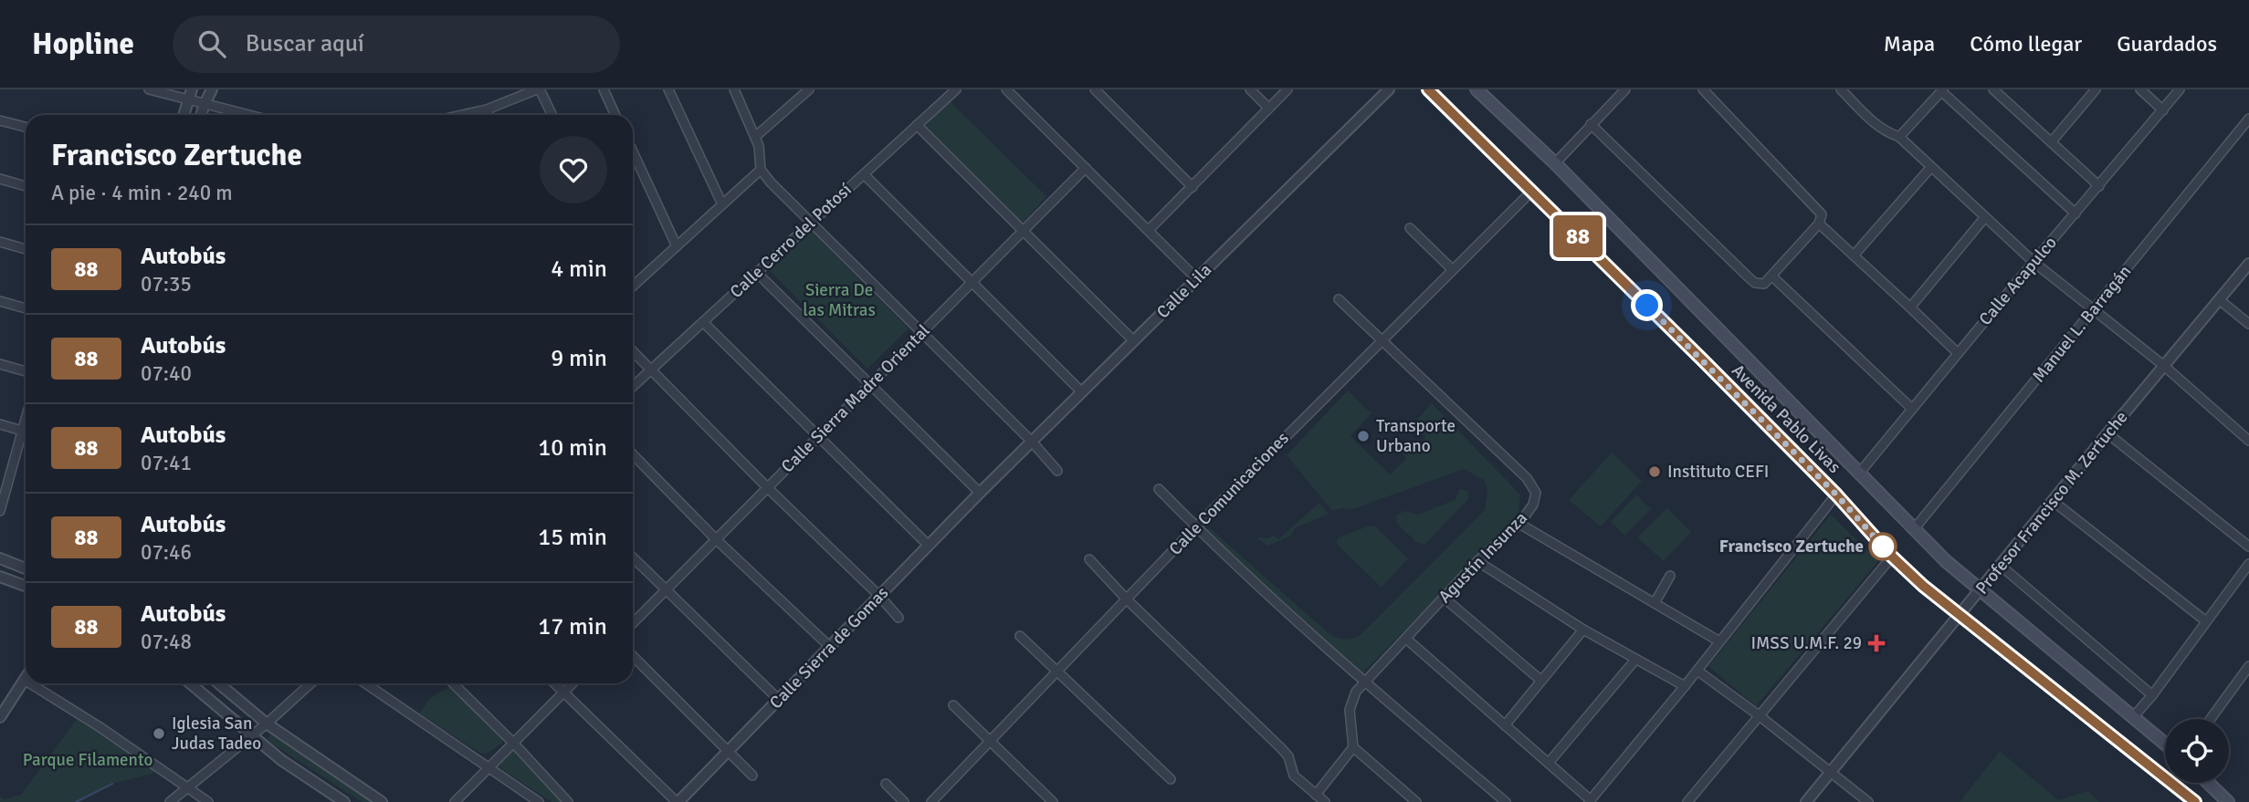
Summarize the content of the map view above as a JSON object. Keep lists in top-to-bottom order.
{
  "streets": {
    "main road": ["Avenida Pablo Livas"],
    "street": [
      "Calle Cerro del Potosí",
      "Calle Acapulco",
      "Calle Lila",
      "Manuel L. Barragán",
      "Calle Sierra Madre Oriental",
      "Calle Comunicaciones",
      "Profesor Francisco M. Zertuche",
      "Agustín Insunza",
      "Calle Sierra de Gomas"
    ]
  },
  "crossings": [
    ["Calle Acapulco", "Avenida Pablo Livas"],
    ["Calle Lila", "Calle Sierra de Gomas"],
    ["Manuel L. Barragán", "Avenida Pablo Livas"],
    ["Avenida Pablo Livas", "Calle Comunicaciones"],
    ["Avenida Pablo Livas", "Profesor Francisco M. Zertuche"],
    ["Calle Comunicaciones", "Agustín Insunza"]
  ],
  "parks": ["Sierra De las Mitras", "Parque Filamento"],
  "places": {
    "other": [
      "Transporte Urbano",
      "Instituto CEFI",
      "Francisco Zertuche",
      "Iglesia San Judas Tadeo"
    ],
    "health": ["IMSS U.M.F. 29"]
  },
  "lines": ["bus line 88"],
  "page": {
    "header": "Hopline",
    "search": "Buscar aquí",
    "nav": ["Mapa", "Cómo llegar", "Guardados"],
    "on_map": "88",
    "heading": ["Francisco Zertuche", "A pie · 4 min · 240 m"],
    "list": [
      {
        "mark": "88",
        "name": "Autobús",
        "note": "07:35",
        "value": "4 min"
      },
      {
        "mark": "88",
        "name": "Autobús",
        "note": "07:40",
        "value": "9 min"
      },
      {
        "mark": "88",
        "name": "Autobús",
        "note": "07:41",
        "value": "10 min"
      },
      {
        "mark": "88",
        "name": "Autobús",
        "note": "07:46",
        "value": "15 min"
      },
      {
        "mark": "88",
        "name": "Autobús",
        "note": "07:48",
        "value": "17 min"
      }
    ]
  }
}
